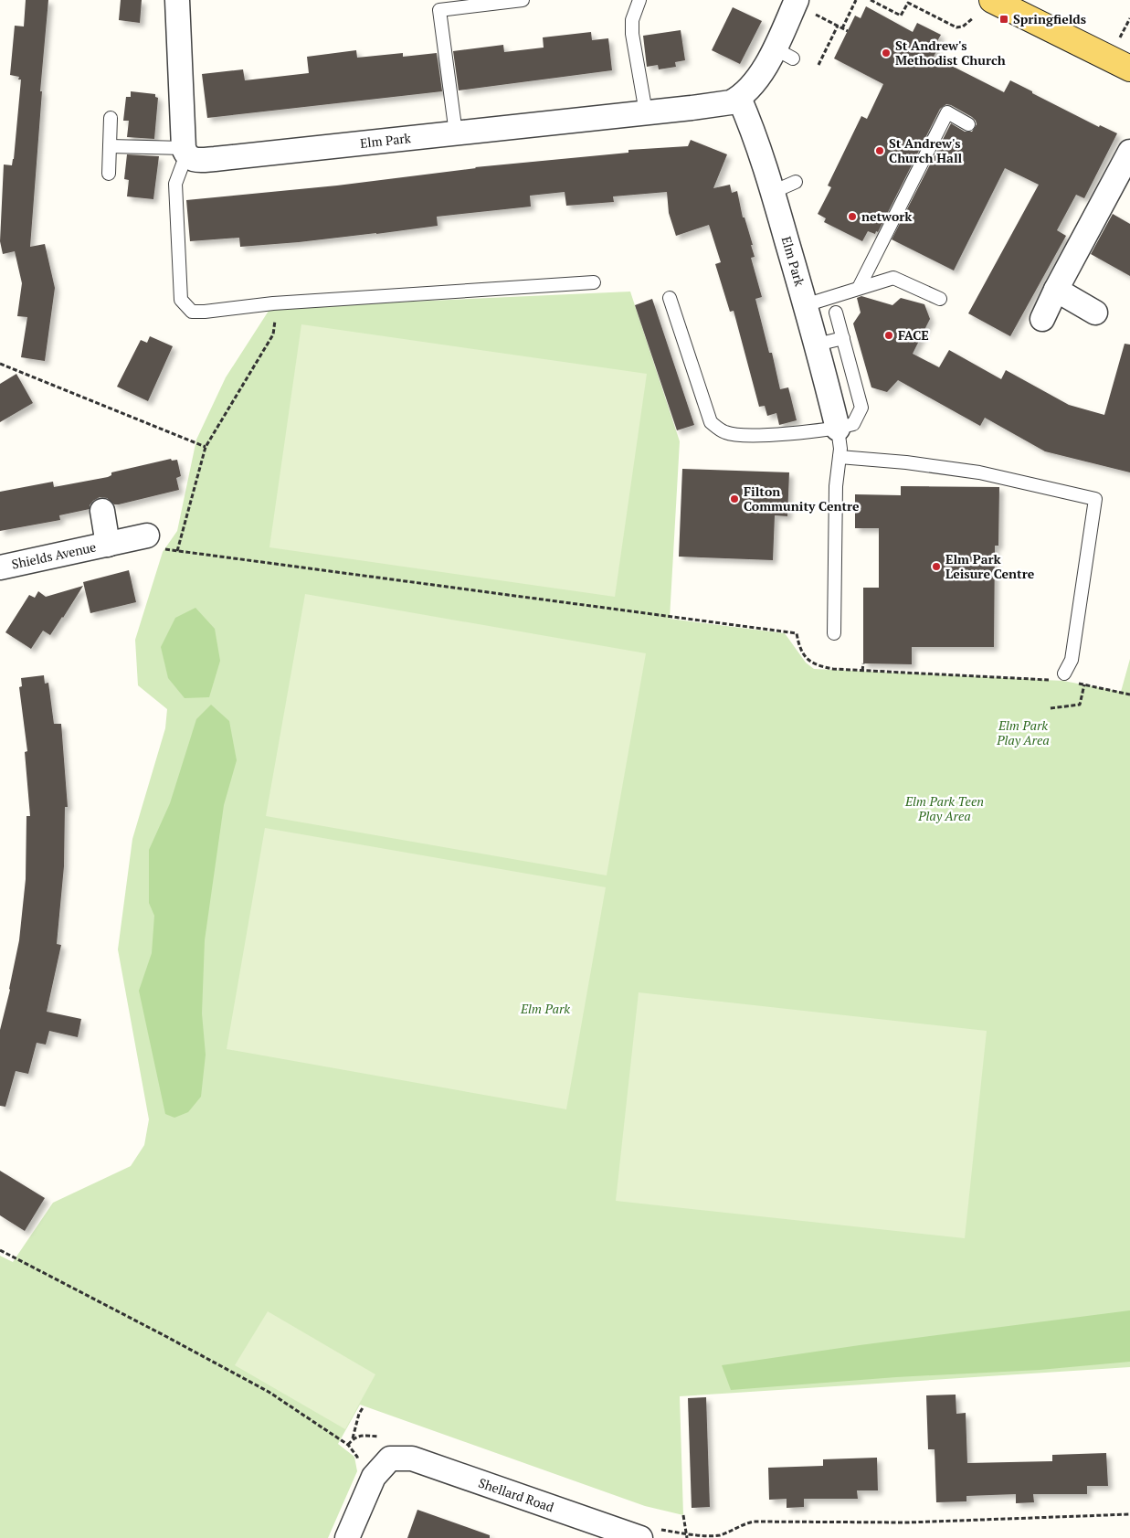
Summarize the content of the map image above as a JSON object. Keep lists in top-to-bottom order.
{
  "streets": {
    "street": ["Elm Park", "Shields Avenue", "Shellard Road"]
  },
  "parks": ["Elm Park Play Area", "Elm Park Teen Play Area", "Elm Park"],
  "places": {
    "transit": ["Springfields"],
    "other": [
      "St Andrew's Methodist Church",
      "St Andrew's Church Hall",
      "network",
      "FACE",
      "Filton Community Centre",
      "Elm Park Leisure Centre"
    ]
  }
}
